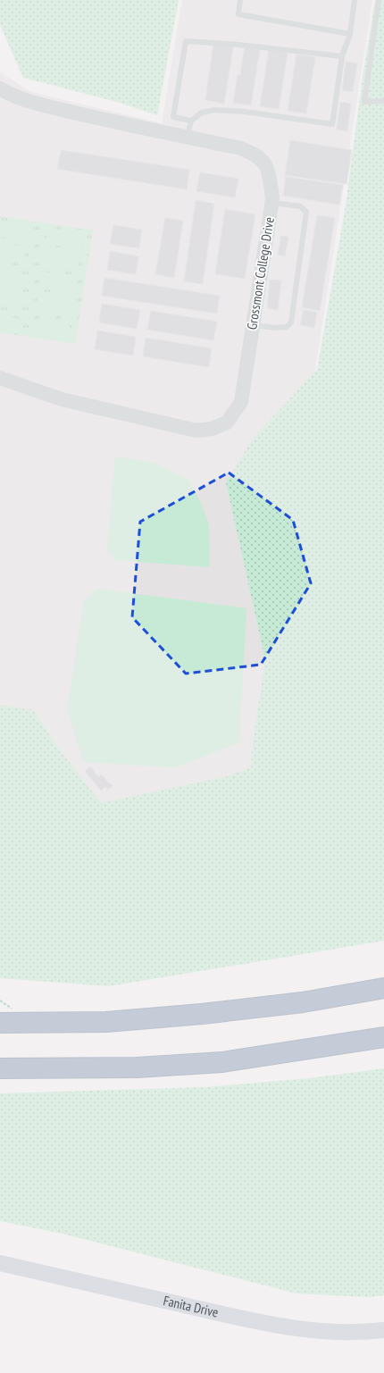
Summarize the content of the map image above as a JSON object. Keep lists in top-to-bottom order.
{
  "streets": {
    "main road": ["Fanita Drive"],
    "street": ["Grossmont College Drive"]
  }
}
